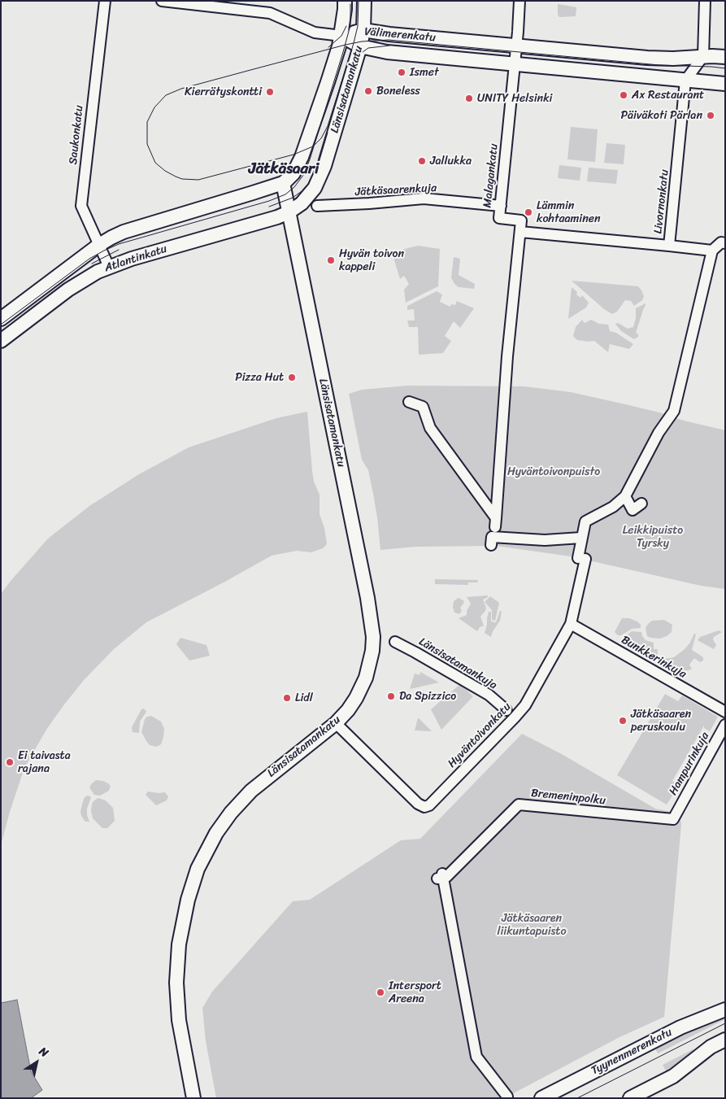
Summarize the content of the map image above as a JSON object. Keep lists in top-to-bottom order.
{
  "streets": {
    "street": [
      "Välimerenkatu",
      "Länsisatamankatu",
      "Saukonkatu",
      "Malagankatu",
      "Jätkäsaarenkuja",
      "Livornonkatu",
      "Atlantinkatu",
      "Bunkkerinkuja",
      "Länsisatamankuja",
      "Hyväntoivonkatu",
      "Hampurinkuja",
      "Bremeninpolku",
      "Tyynenmerenkatu"
    ]
  },
  "crossings": [
    ["Välimerenkatu", "Länsisatamankatu"],
    ["Välimerenkatu", "Malagankatu"],
    ["Välimerenkatu", "Livornonkatu"],
    ["Länsisatamankatu", "Atlantinkatu"],
    ["Länsisatamankatu", "Hyväntoivonkatu"],
    ["Saukonkatu", "Atlantinkatu"],
    ["Malagankatu", "Jätkäsaarenkuja"],
    ["Bunkkerinkuja", "Hyväntoivonkatu"],
    ["Hampurinkuja", "Bremeninpolku"]
  ],
  "districts": ["Jätkäsaari"],
  "parks": ["Hyväntoivonpuisto", "Leikkipuisto Tyrsky", "Jätkäsaaren liikuntapuisto"],
  "places": [
    "Ismet",
    "Boneless",
    "Kierrätyskontti",
    "Ax Restaurant",
    "UNITY Helsinki",
    "Päiväkoti Pärlan",
    "Jallukka",
    "Lämmin kohtaaminen",
    "Hyvän toivon kappeli",
    "Pizza Hut",
    "Da Spizzico",
    "Lidl",
    "Jätkäsaaren peruskoulu",
    "Ei taivasta rajana",
    "Intersport Areena"
  ],
  "north": "top right"
}
